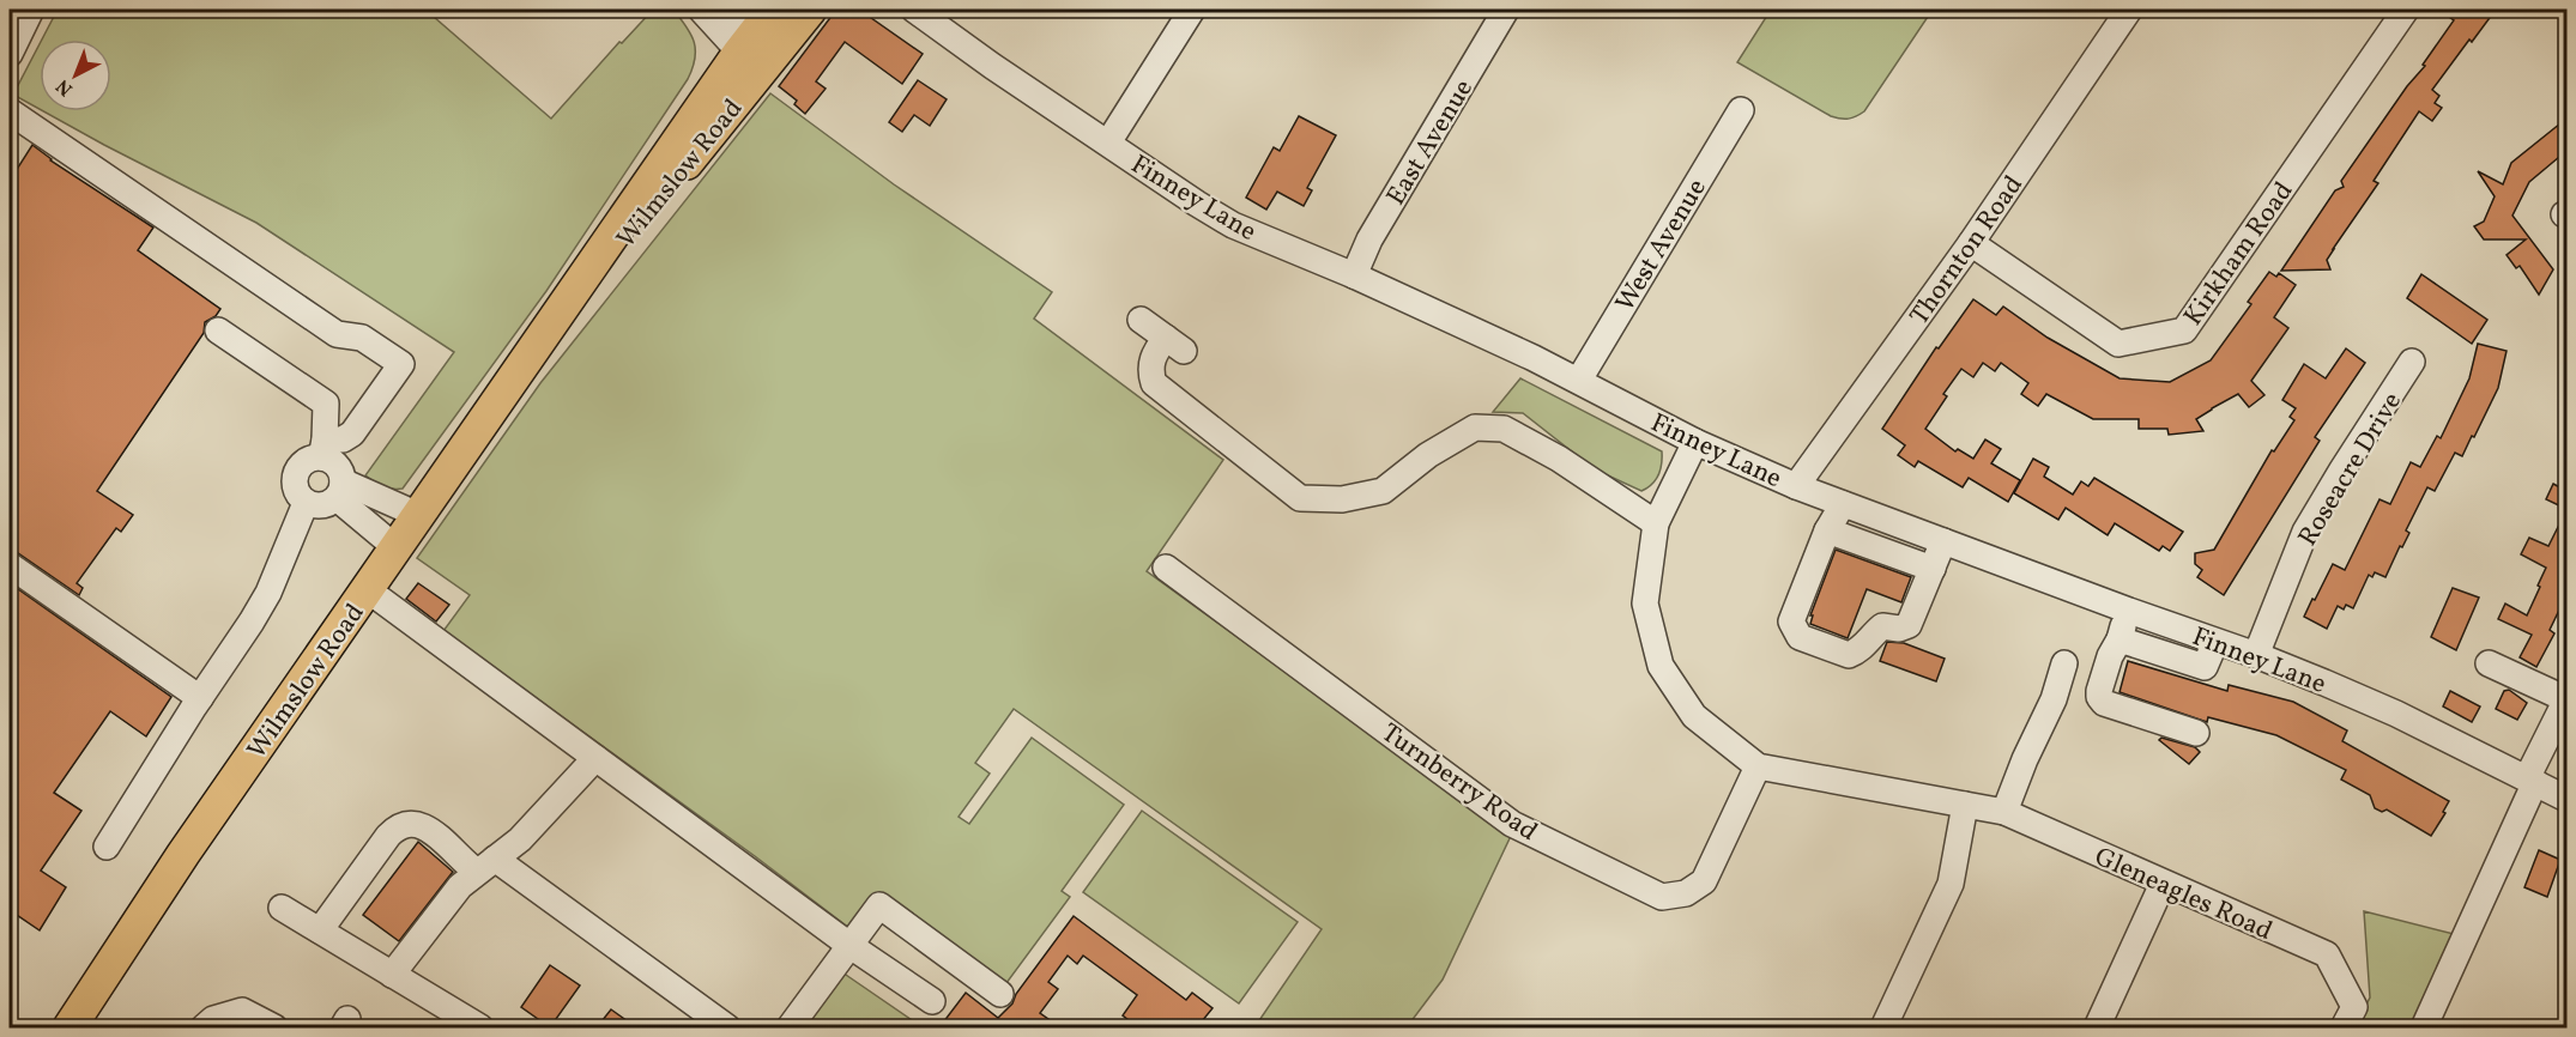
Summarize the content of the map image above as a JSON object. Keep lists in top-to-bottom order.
{
  "streets": {
    "main road": ["Wilmslow Road"],
    "street": [
      "East Avenue",
      "Finney Lane",
      "West Avenue",
      "Thornton Road",
      "Kirkham Road",
      "Roseacre Drive",
      "Turnberry Road",
      "Gleneagles Road"
    ]
  },
  "crossings": [
    ["East Avenue", "Finney Lane"],
    ["Finney Lane", "West Avenue"],
    ["Finney Lane", "Thornton Road"],
    ["Finney Lane", "Roseacre Drive"],
    ["Finney Lane", "Gleneagles Road"],
    ["Thornton Road", "Kirkham Road"],
    ["Turnberry Road", "Gleneagles Road"]
  ],
  "north": "bottom left"
}
